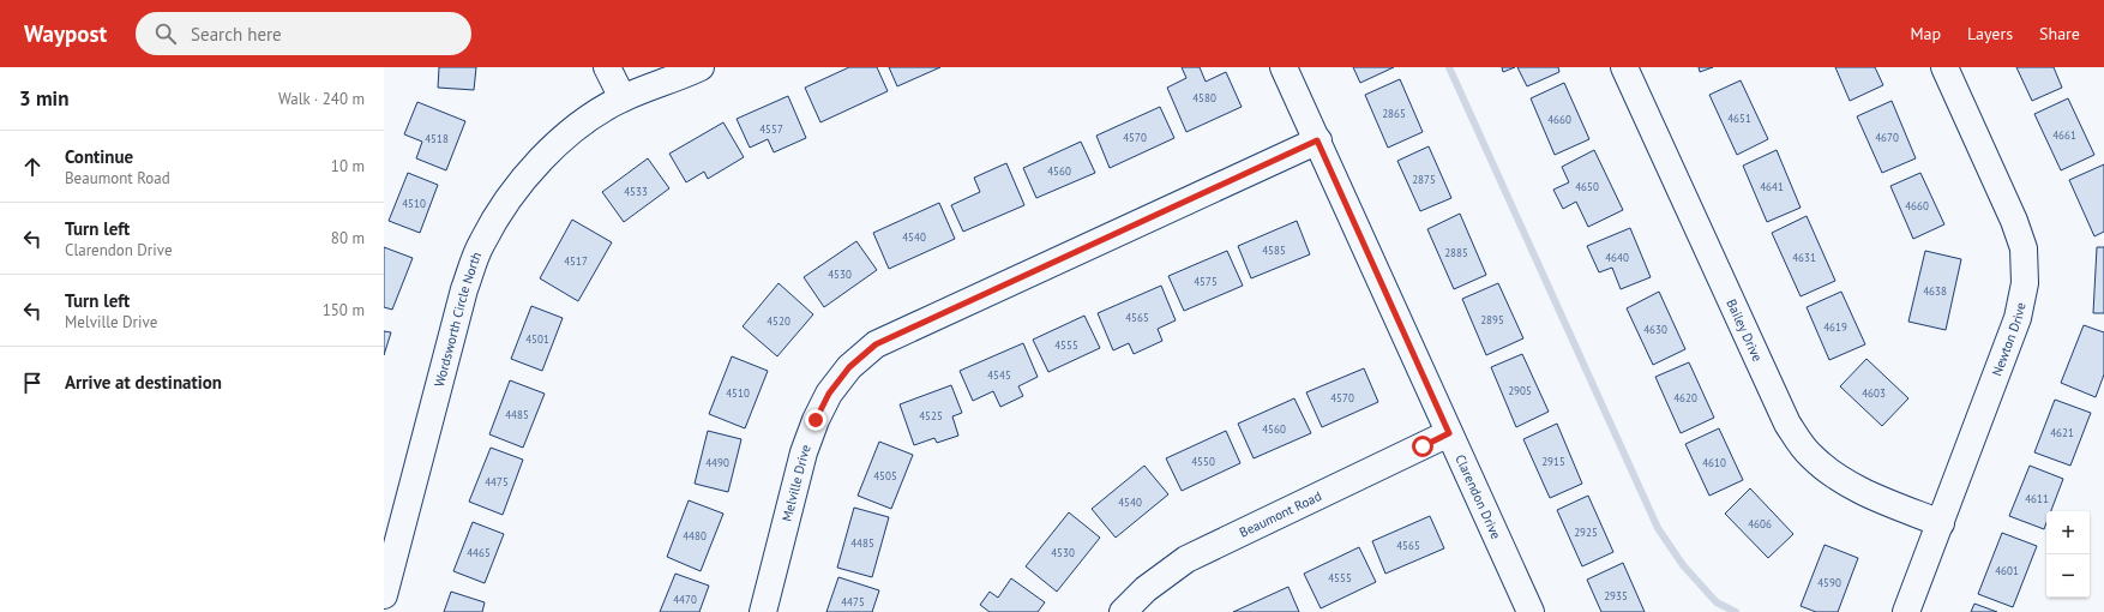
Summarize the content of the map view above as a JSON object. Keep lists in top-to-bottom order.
{
  "streets": {
    "street": [
      "Wordsworth Circle North",
      "Bailey Drive",
      "Newton Drive",
      "Melville Drive",
      "Clarendon Drive",
      "Beaumont Road"
    ]
  },
  "crossings": [
    ["Bailey Drive", "Newton Drive"],
    ["Melville Drive", "Clarendon Drive"],
    ["Clarendon Drive", "Beaumont Road"]
  ],
  "house_numbers": [
    "4580",
    "2865",
    "4651",
    "4660",
    "4557",
    "4661",
    "4570",
    "4670",
    "4518",
    "4560",
    "2875",
    "4650",
    "4641",
    "4533",
    "4510",
    "4660",
    "4540",
    "4585",
    "2885",
    "4640",
    "4631",
    "4517",
    "4530",
    "4575",
    "4638",
    "4565",
    "2895",
    "4520",
    "4619",
    "4630",
    "4501",
    "4555",
    "4545",
    "2905",
    "4510",
    "4603",
    "4570",
    "4620",
    "4485",
    "4525",
    "4560",
    "4621",
    "4550",
    "2915",
    "4490",
    "4610",
    "4505",
    "4475",
    "4611",
    "4540",
    "4606",
    "2925",
    "4480",
    "4485",
    "4565",
    "4465",
    "4530",
    "4601",
    "4555",
    "4590",
    "2935",
    "4470",
    "4475"
  ],
  "page": {
    "header": "Waypost",
    "search": "Search here",
    "nav": ["Map", "Layers", "Share"],
    "heading": ["3 min", "Walk · 240 m"],
    "list": [
      ["Continue", "Beaumont Road", "10 m"],
      ["Turn left", "Clarendon Drive", "80 m"],
      ["Turn left", "Melville Drive", "150 m"],
      "Arrive at destination"
    ],
    "map_buttons": ["+", "−"]
  }
}
